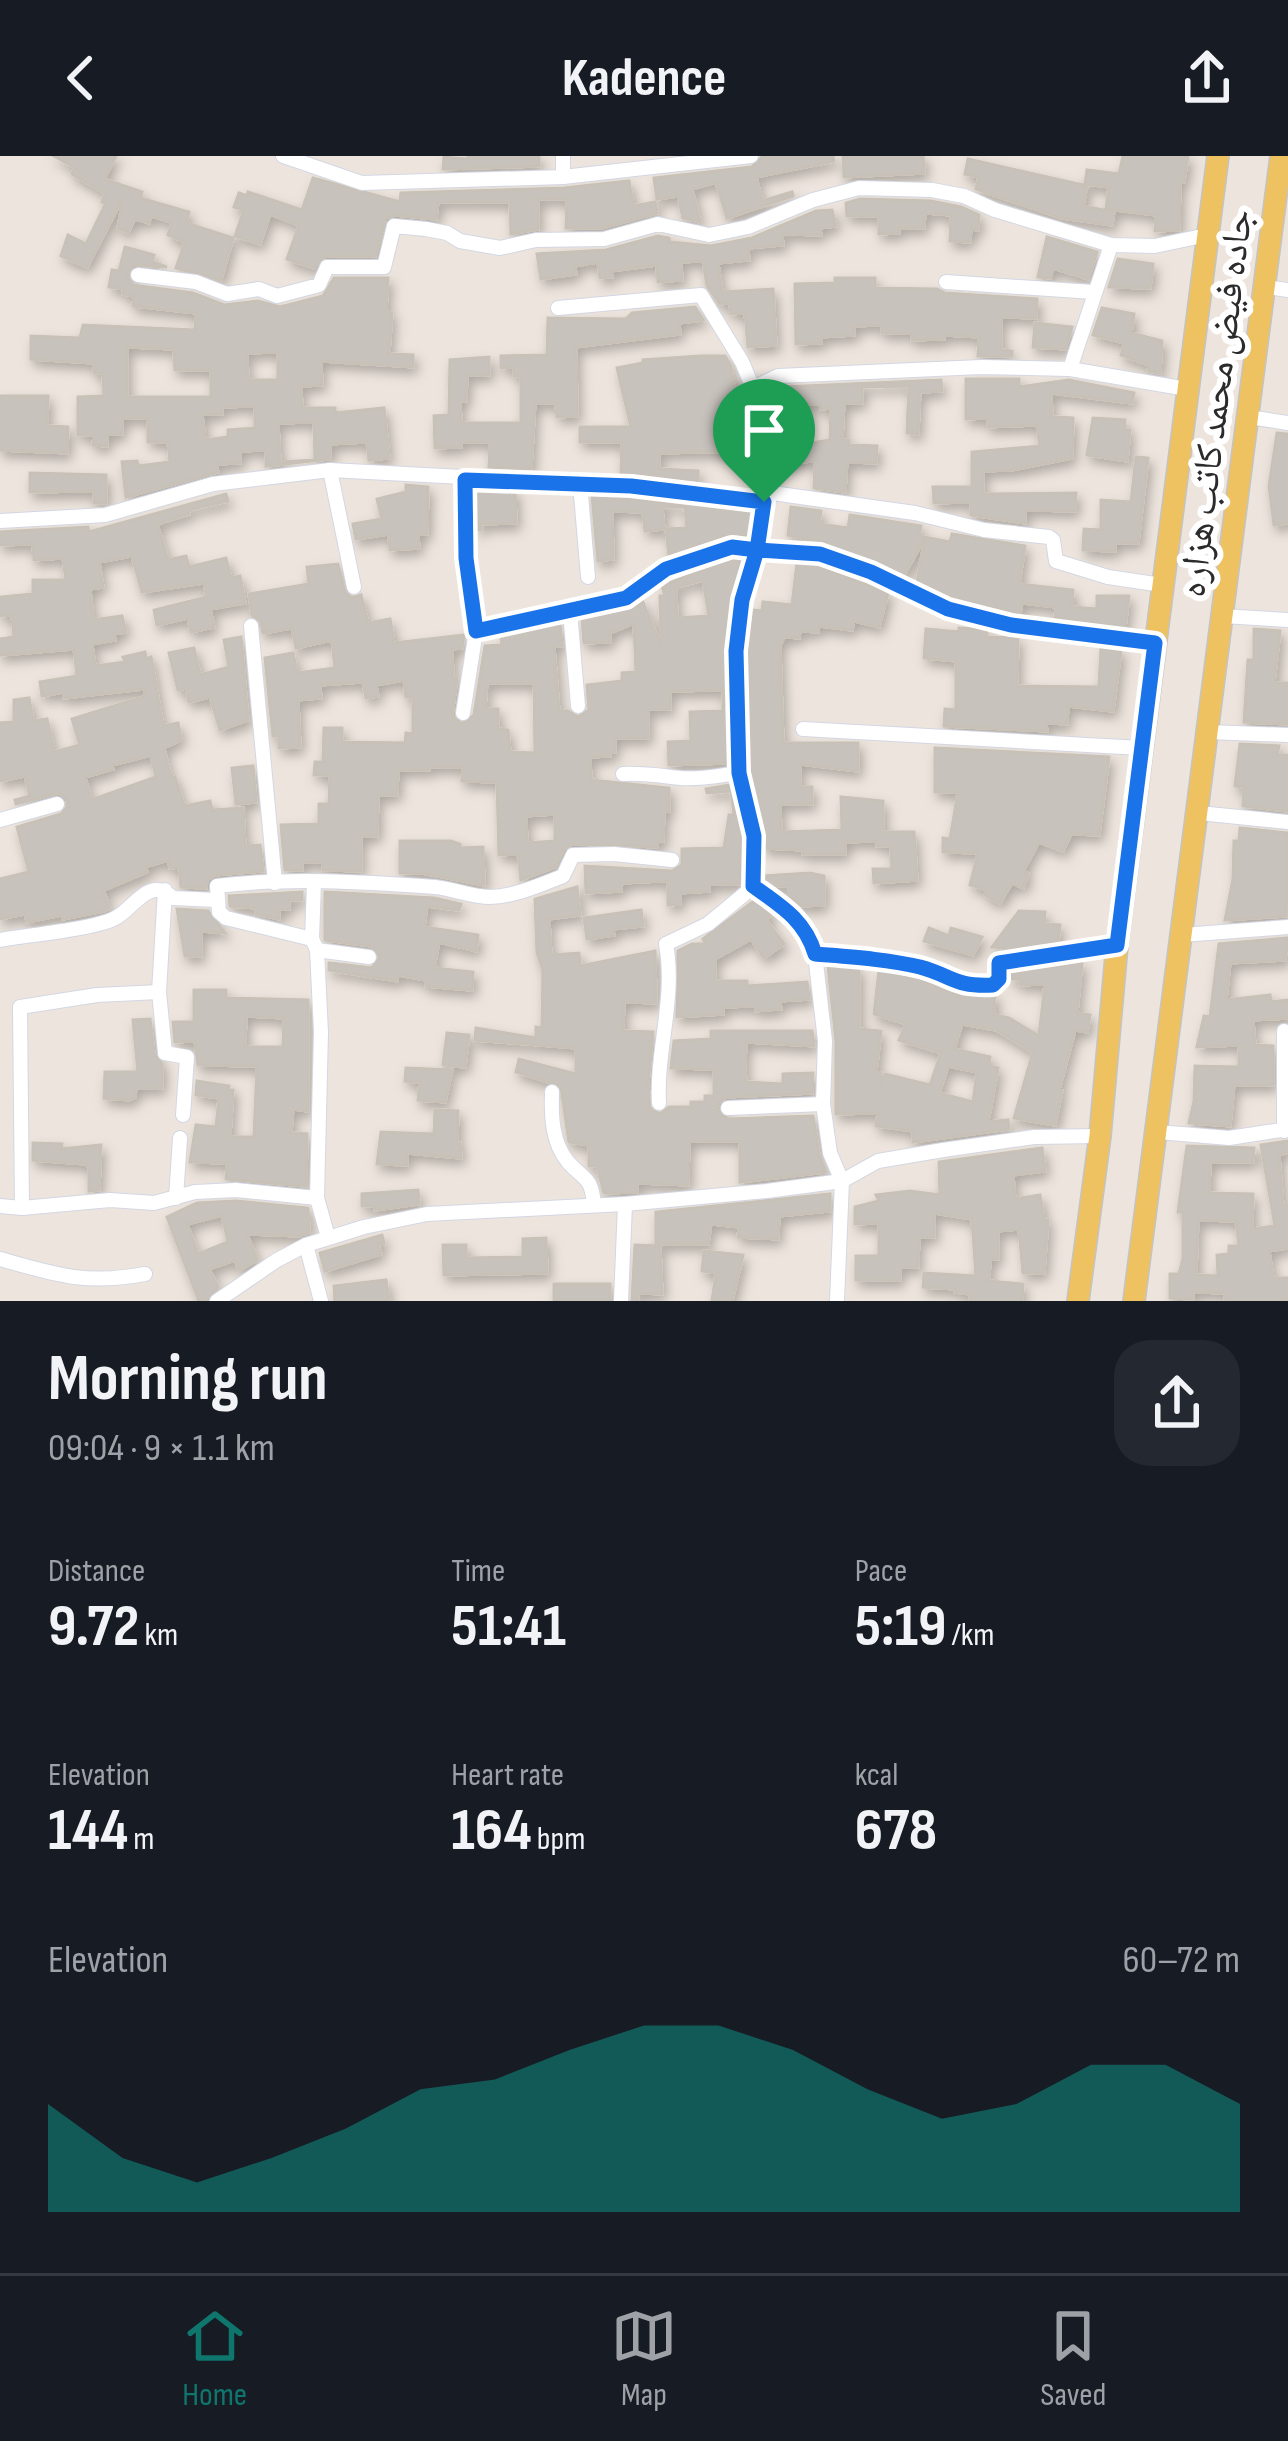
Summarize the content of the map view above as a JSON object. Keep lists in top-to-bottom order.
{
  "streets": {
    "main road": ["جاده فیض محمد کاتب هزاره"]
  },
  "page": {
    "header": "Kadence",
    "heading": ["Morning run", "09:04 · 9 × 1.1 km"],
    "stats": [
      ["Distance", "9.72 km"],
      ["Time", "51:41"],
      ["Pace", "5:19 /km"],
      ["Elevation", "144 m"],
      ["Heart rate", "164 bpm"],
      ["kcal", "678"]
    ],
    "chart": ["Elevation", "60–72 m"],
    "tabs": ["Home", "Map", "Saved"]
  }
}
